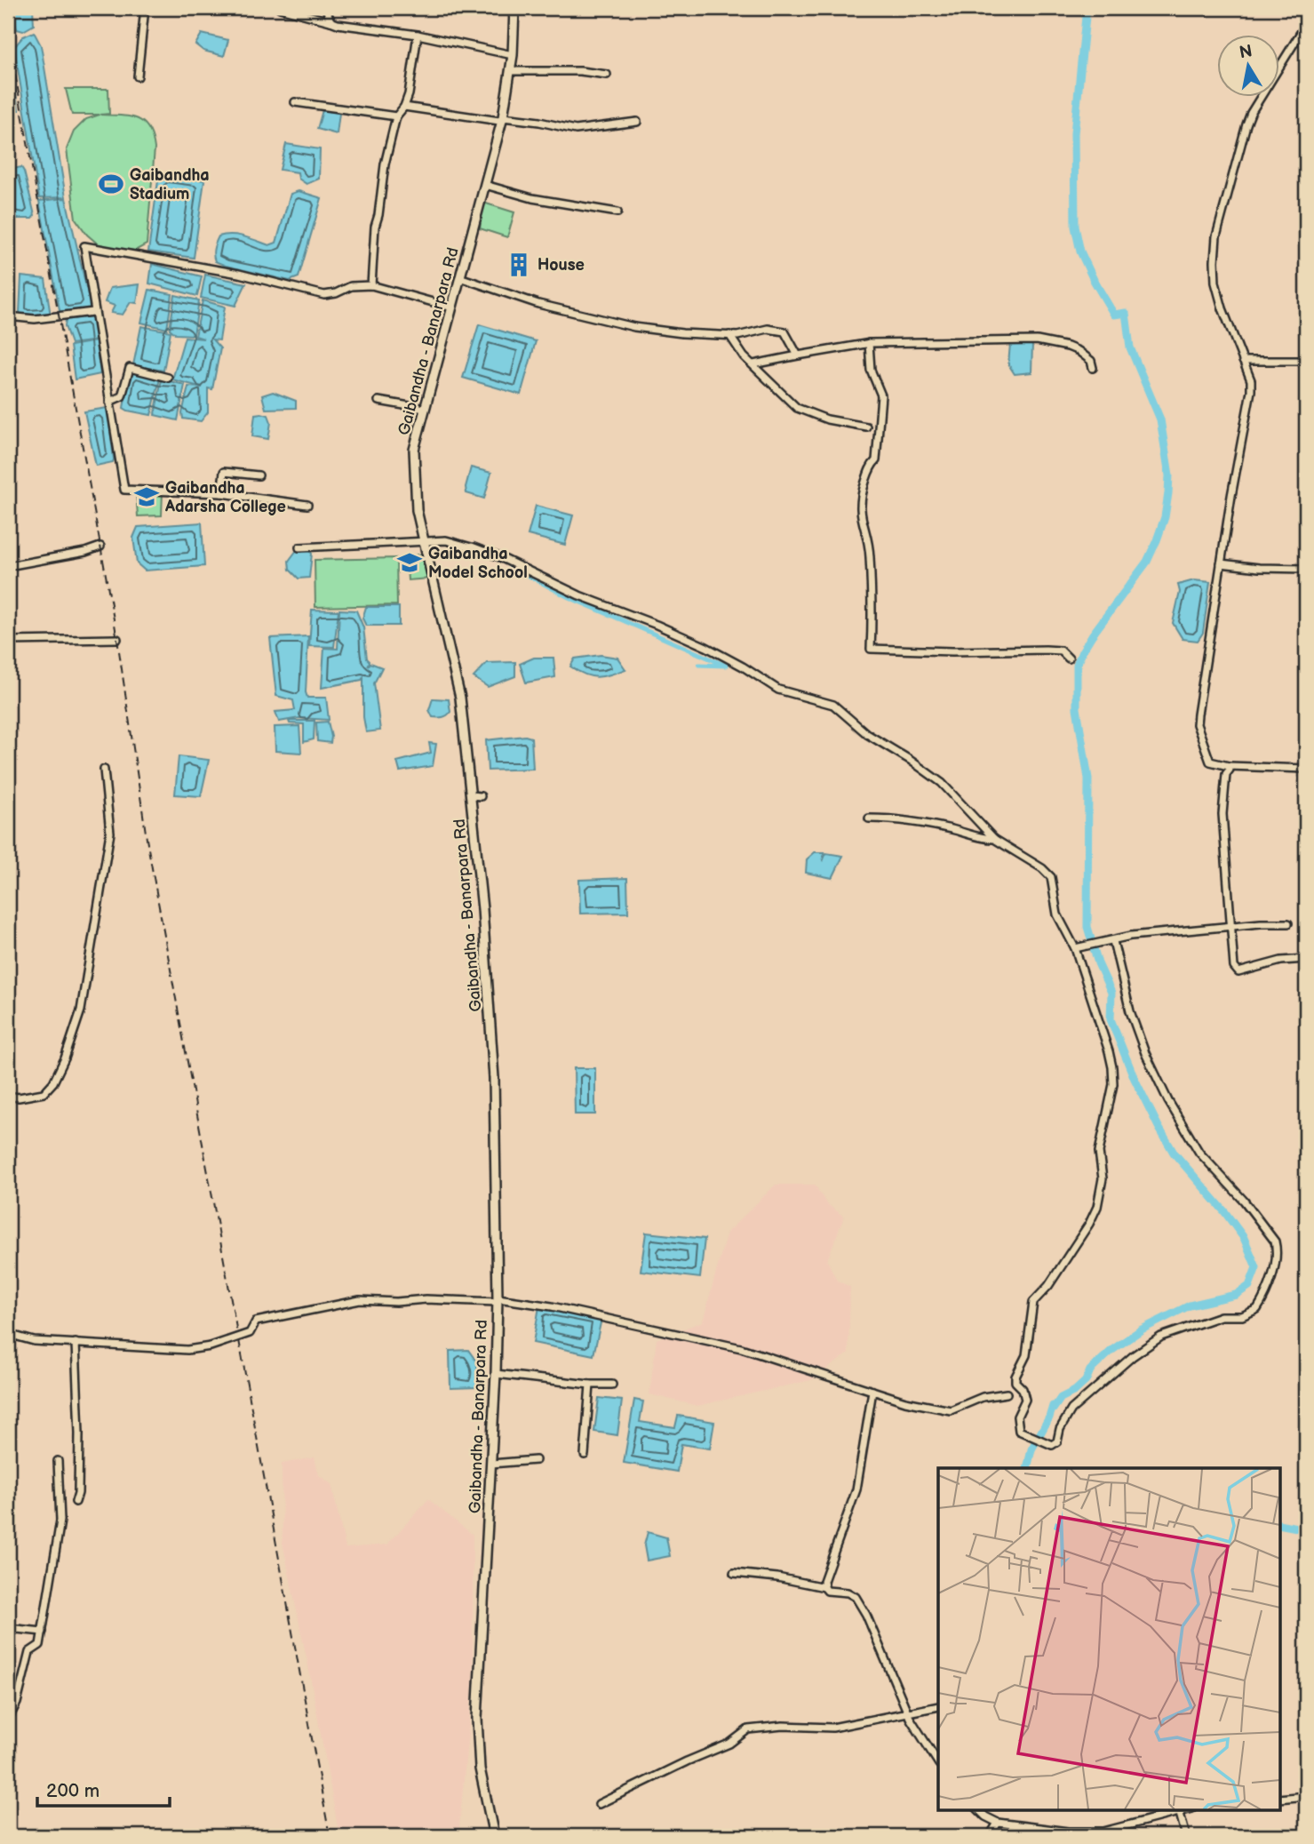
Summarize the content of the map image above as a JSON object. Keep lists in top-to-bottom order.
{
  "streets": {
    "main road": ["Gaibandha - Banarpara Rd"]
  },
  "places": {
    "sports": ["Gaibandha Stadium"],
    "building": ["House"],
    "school or university": ["Gaibandha Adarsha College", "Gaibandha Model School"]
  },
  "scale_bar": "200 m",
  "north": "top"
}
